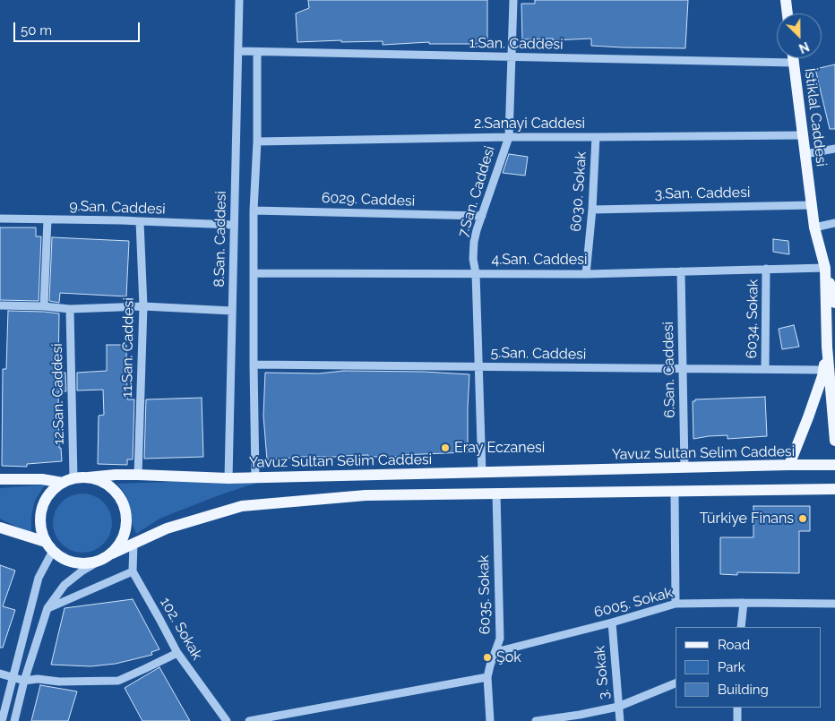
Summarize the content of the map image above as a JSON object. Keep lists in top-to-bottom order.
{
  "streets": {
    "main road": ["İstiklal Caddesi", "Yavuz Sultan Selim Caddesi"],
    "street": [
      "1.San. Caddesi",
      "2.Sanayi Caddesi",
      "7.San. Caddesi",
      "6030. Sokak",
      "3.San. Caddesi",
      "6029. Caddesi",
      "9.San. Caddesi",
      "8.San. Caddesi",
      "4.San. Caddesi",
      "6034. Sokak",
      "11.San. Caddesi",
      "5.San. Caddesi",
      "6.San. Caddesi",
      "12.San. Caddesi",
      "6035. Sokak",
      "6005. Sokak",
      "102. Sokak",
      "3. Sokak"
    ]
  },
  "crossings": [
    ["1.San. Caddesi", "İstiklal Caddesi"],
    ["1.San. Caddesi", "7.San. Caddesi"],
    ["1.San. Caddesi", "8.San. Caddesi"],
    ["İstiklal Caddesi", "2.Sanayi Caddesi"],
    ["İstiklal Caddesi", "3.San. Caddesi"],
    ["İstiklal Caddesi", "4.San. Caddesi"],
    ["İstiklal Caddesi", "5.San. Caddesi"],
    ["İstiklal Caddesi", "Yavuz Sultan Selim Caddesi"],
    ["2.Sanayi Caddesi", "7.San. Caddesi"],
    ["2.Sanayi Caddesi", "6030. Sokak"],
    ["7.San. Caddesi", "6029. Caddesi"],
    ["7.San. Caddesi", "4.San. Caddesi"],
    ["7.San. Caddesi", "5.San. Caddesi"],
    ["7.San. Caddesi", "Yavuz Sultan Selim Caddesi"],
    ["6030. Sokak", "3.San. Caddesi"],
    ["6030. Sokak", "4.San. Caddesi"],
    ["9.San. Caddesi", "8.San. Caddesi"],
    ["9.San. Caddesi", "11.San. Caddesi"],
    ["8.San. Caddesi", "Yavuz Sultan Selim Caddesi"],
    ["4.San. Caddesi", "6034. Sokak"],
    ["4.San. Caddesi", "6.San. Caddesi"],
    ["6034. Sokak", "5.San. Caddesi"],
    ["11.San. Caddesi", "Yavuz Sultan Selim Caddesi"],
    ["5.San. Caddesi", "6.San. Caddesi"],
    ["6.San. Caddesi", "Yavuz Sultan Selim Caddesi"],
    ["12.San. Caddesi", "Yavuz Sultan Selim Caddesi"],
    ["Yavuz Sultan Selim Caddesi", "6035. Sokak"],
    ["6035. Sokak", "6005. Sokak"],
    ["6005. Sokak", "3. Sokak"]
  ],
  "places": ["Eray Eczanesi", "Türkiye Finans", "Şok"],
  "legend": ["Road", "Park", "Building"],
  "scale_bar": "50 m",
  "north": "bottom right"
}
